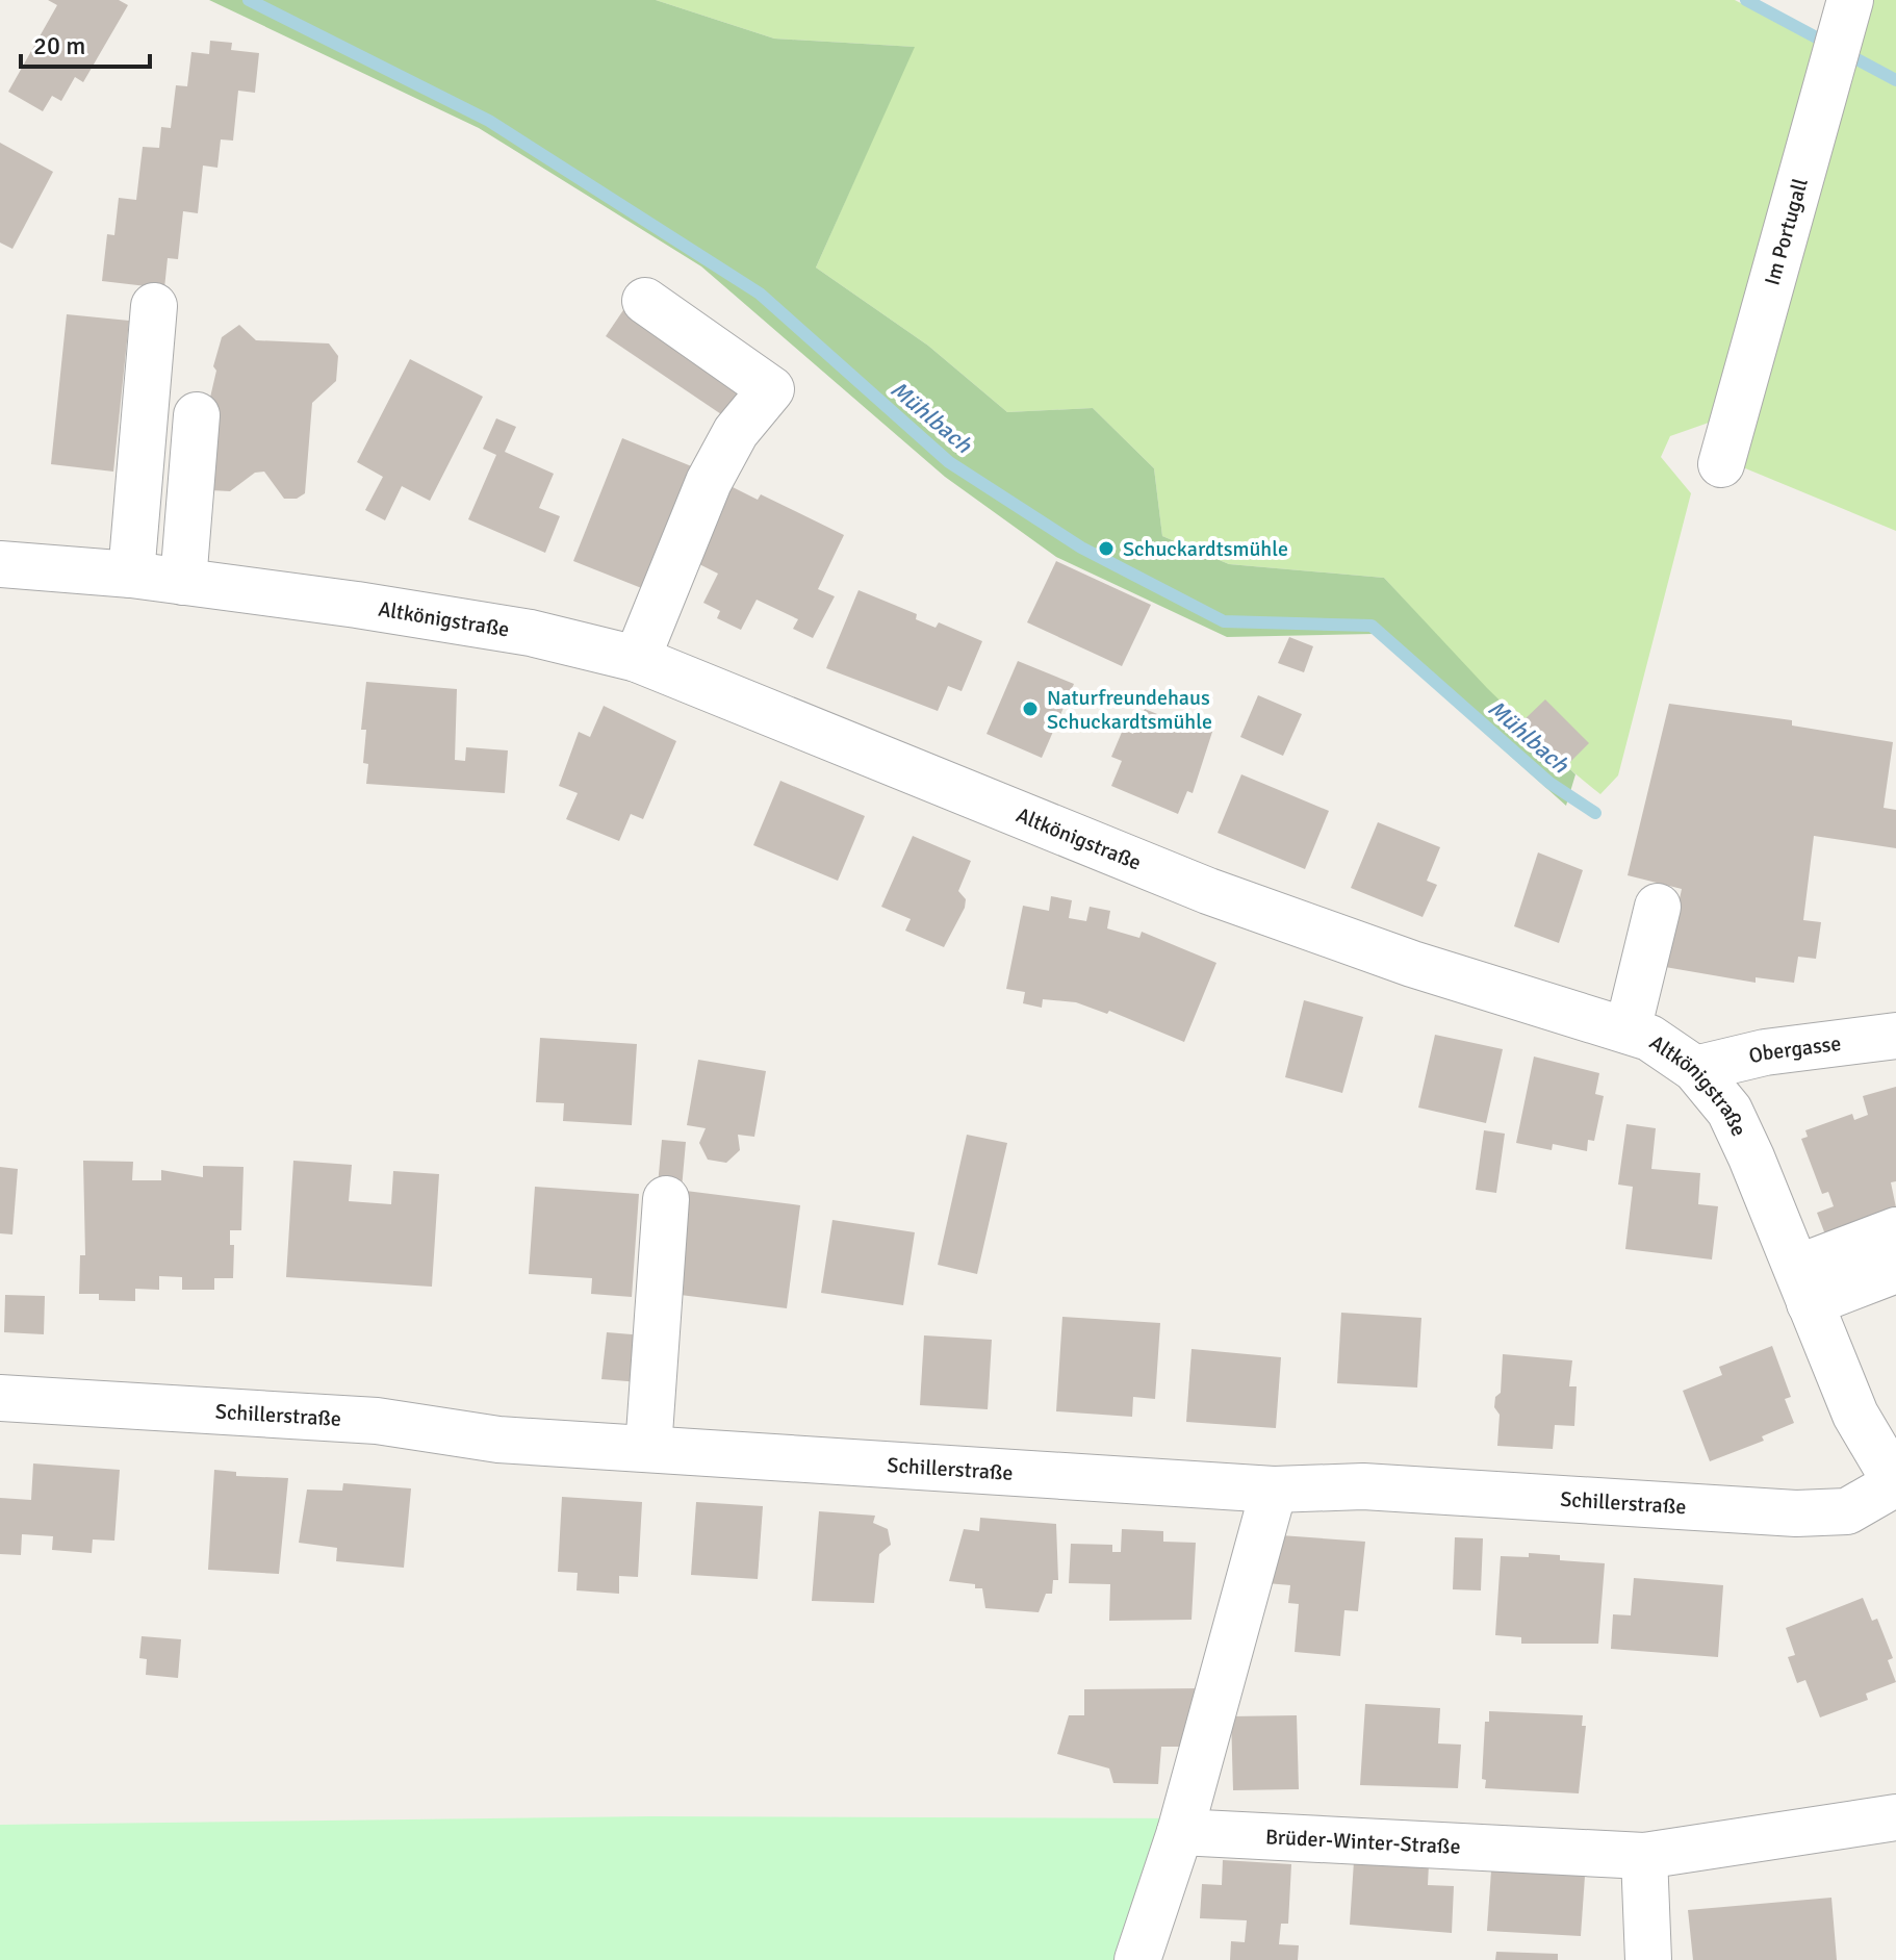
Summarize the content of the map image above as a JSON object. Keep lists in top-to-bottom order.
{
  "streets": {
    "street": [
      "Im Portugall",
      "Altkönigstraße",
      "Obergasse",
      "Schillerstraße",
      "Brüder-Winter-Straße"
    ]
  },
  "crossings": [
    ["Altkönigstraße", "Obergasse"],
    ["Altkönigstraße", "Schillerstraße"]
  ],
  "water": ["Mühlbach"],
  "places": ["Schuckardtsmühle", "Naturfreundehaus Schuckardtsmühle"],
  "scale_bar": "20 m"
}
